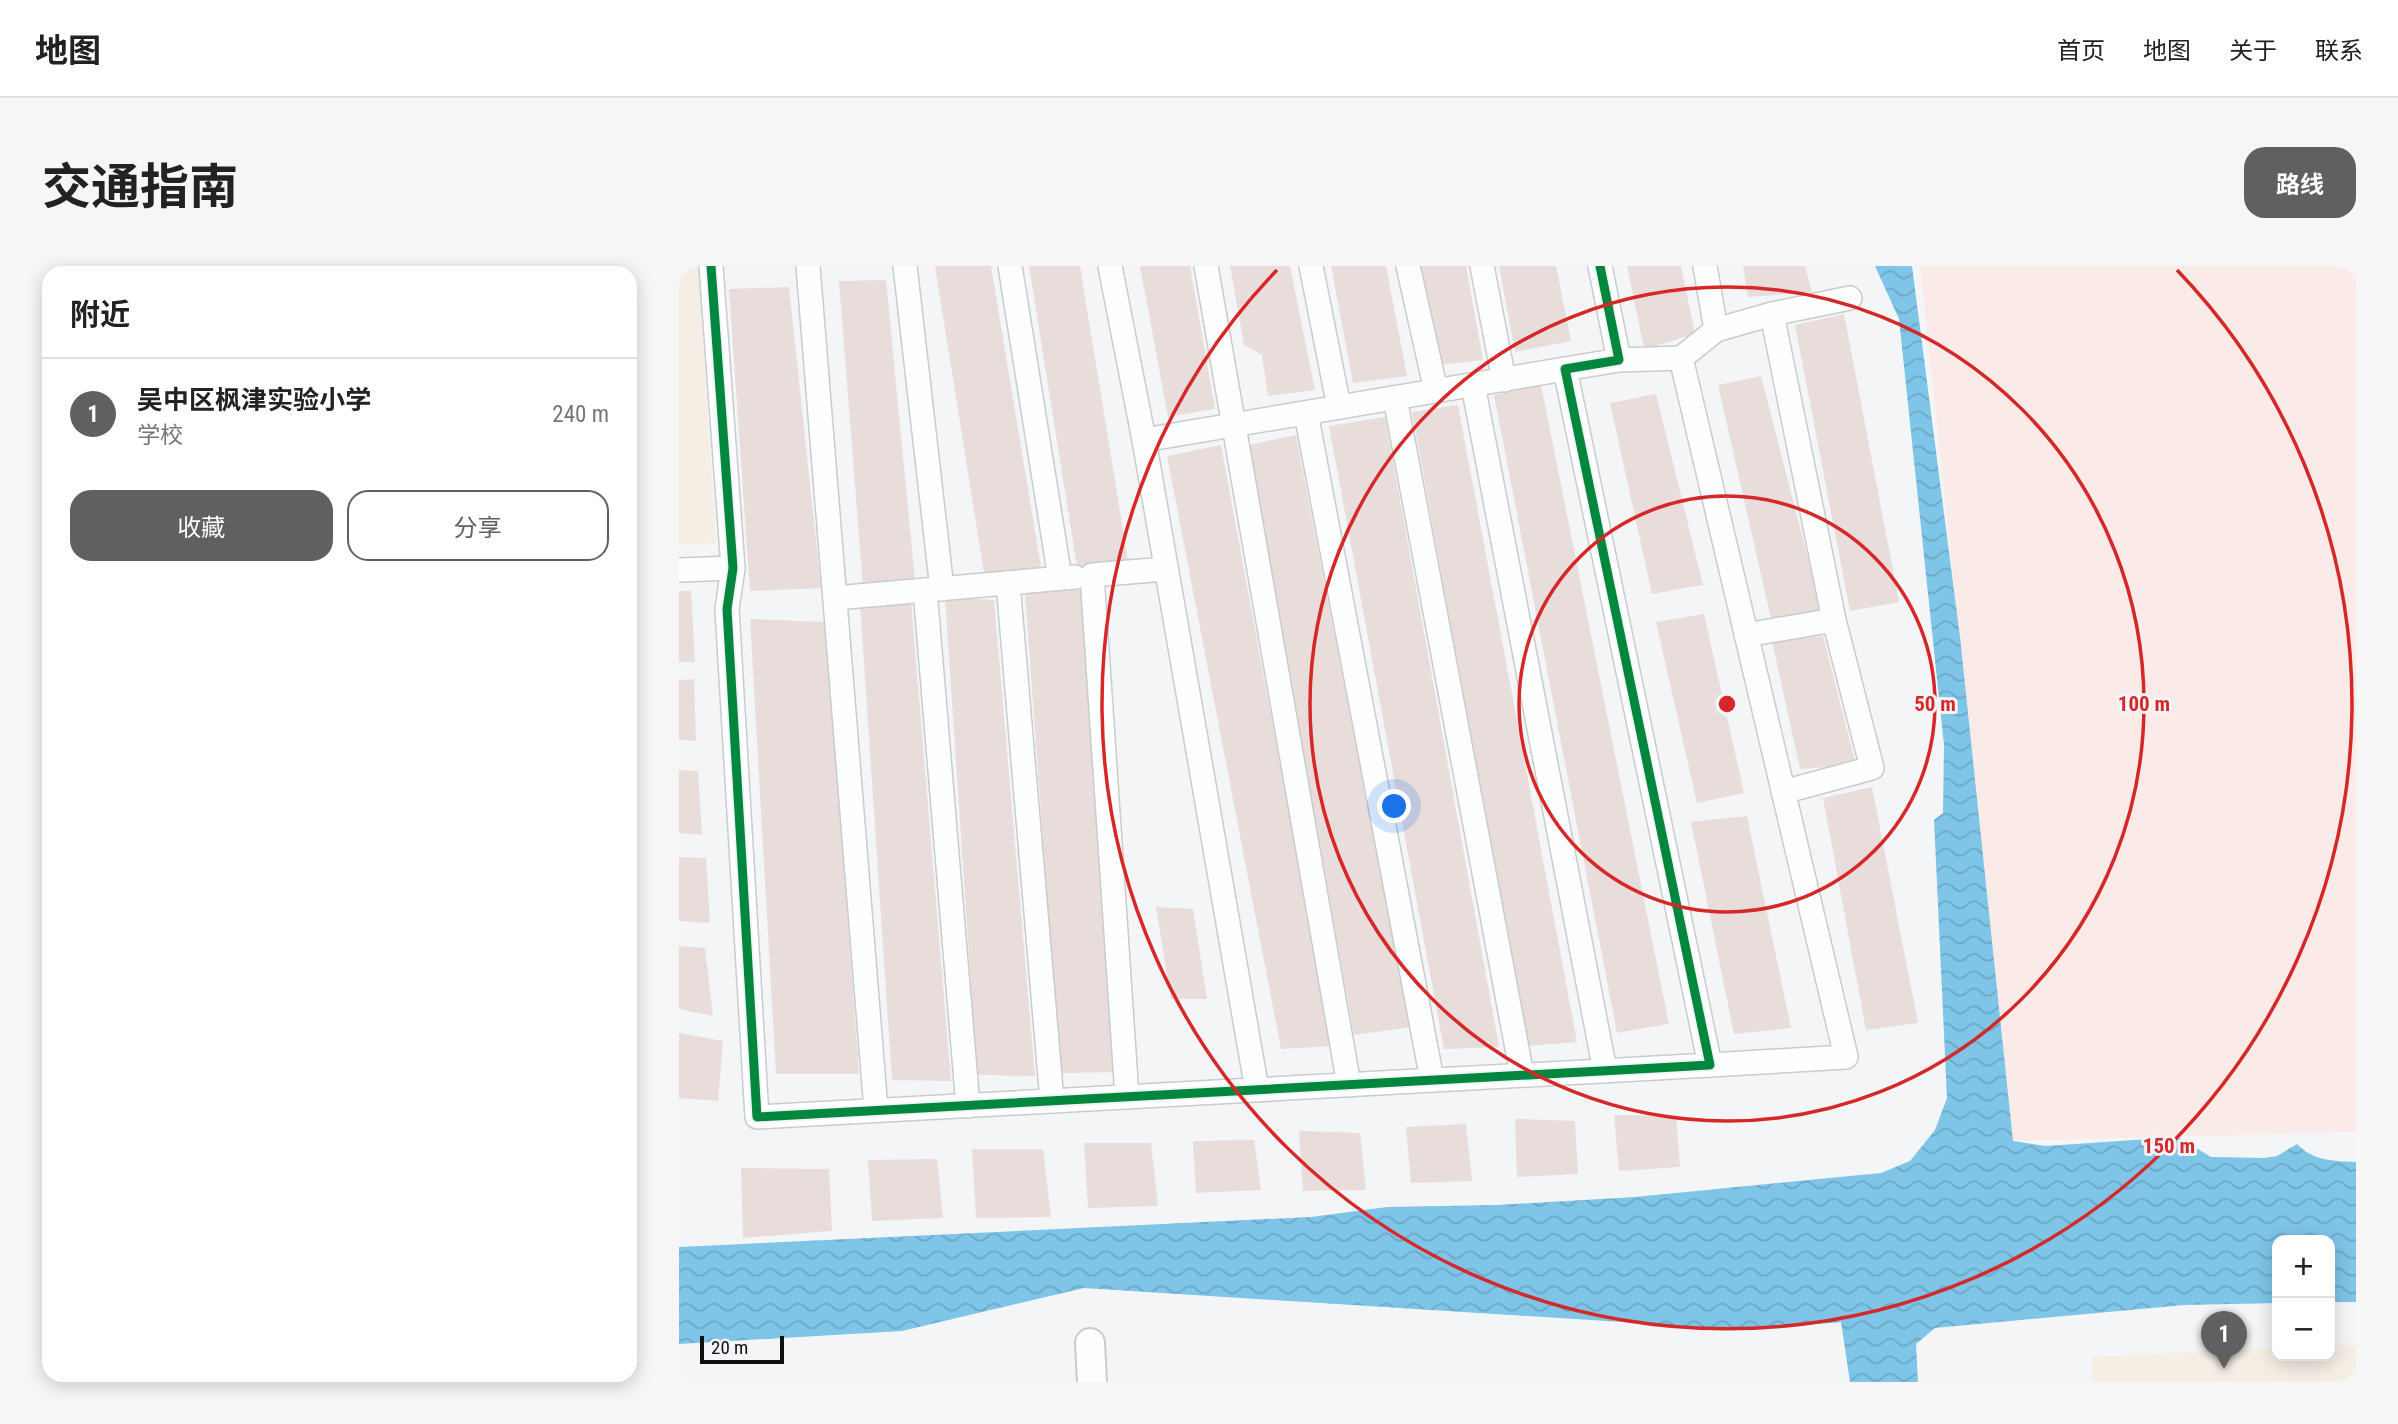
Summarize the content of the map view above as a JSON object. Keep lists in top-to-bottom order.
{
  "scale_bar": "20 m",
  "page": {
    "header": "地图",
    "nav": [
      "首页",
      "地图",
      "关于",
      "联系"
    ],
    "title": "交通指南",
    "buttons": [
      "路线",
      ["收藏", "分享"]
    ],
    "heading": "附近",
    "list": [
      {
        "mark": "1",
        "name": "吴中区枫津实验小学",
        "note": "学校",
        "value": "240 m"
      }
    ],
    "map_buttons": ["+", "−"],
    "pins": "1",
    "scale": "20 m"
  },
  "rings": ["50 m", "100 m", "150 m"]
}
